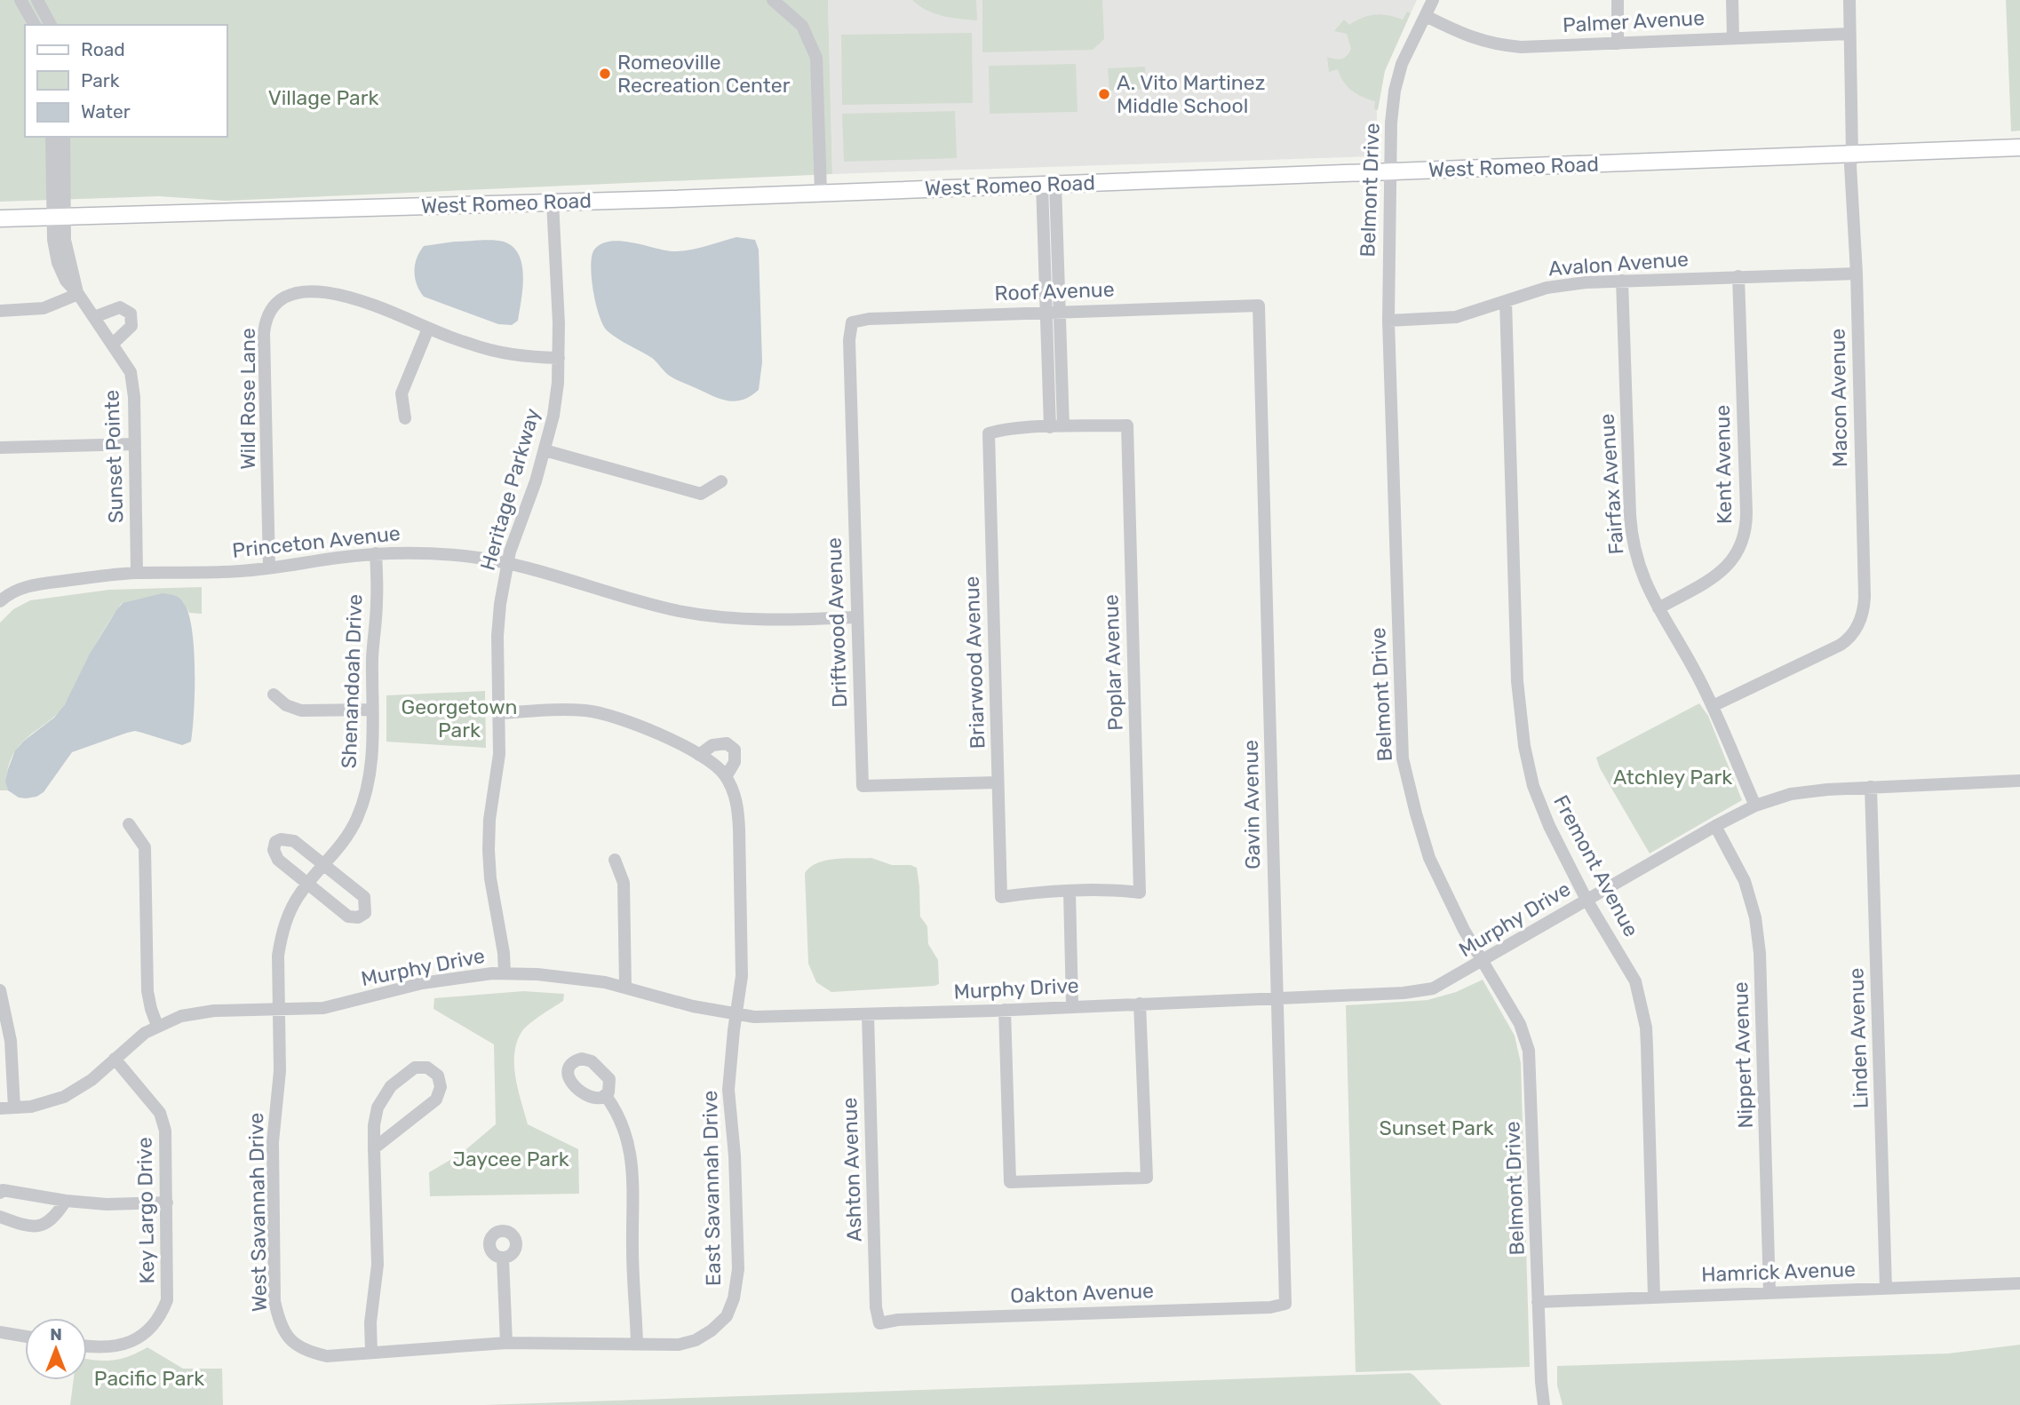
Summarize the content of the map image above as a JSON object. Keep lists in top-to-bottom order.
{
  "streets": {
    "main road": ["West Romeo Road"],
    "street": [
      "Palmer Avenue",
      "Belmont Drive",
      "Avalon Avenue",
      "Roof Avenue",
      "Macon Avenue",
      "Wild Rose Lane",
      "Sunset Pointe",
      "Kent Avenue",
      "Fairfax Avenue",
      "Heritage Parkway",
      "Princeton Avenue",
      "Driftwood Avenue",
      "Briarwood Avenue",
      "Poplar Avenue",
      "Shenandoah Drive",
      "Gavin Avenue",
      "Fremont Avenue",
      "Murphy Drive",
      "Linden Avenue",
      "Nippert Avenue",
      "Ashton Avenue",
      "East Savannah Drive",
      "Key Largo Drive",
      "West Savannah Drive",
      "Hamrick Avenue",
      "Oakton Avenue"
    ]
  },
  "crossings": [
    ["Palmer Avenue", "Belmont Drive"],
    ["Palmer Avenue", "Macon Avenue"],
    ["West Romeo Road", "Belmont Drive"],
    ["West Romeo Road", "Macon Avenue"],
    ["West Romeo Road", "Sunset Pointe"],
    ["West Romeo Road", "Heritage Parkway"],
    ["Belmont Drive", "Avalon Avenue"],
    ["Belmont Drive", "Murphy Drive"],
    ["Belmont Drive", "Hamrick Avenue"],
    ["Avalon Avenue", "Macon Avenue"],
    ["Avalon Avenue", "Kent Avenue"],
    ["Avalon Avenue", "Fairfax Avenue"],
    ["Avalon Avenue", "Fremont Avenue"],
    ["Roof Avenue", "Driftwood Avenue"],
    ["Roof Avenue", "Gavin Avenue"],
    ["Macon Avenue", "Fairfax Avenue"],
    ["Wild Rose Lane", "Heritage Parkway"],
    ["Wild Rose Lane", "Princeton Avenue"],
    ["Sunset Pointe", "Princeton Avenue"],
    ["Kent Avenue", "Fairfax Avenue"],
    ["Fairfax Avenue", "Murphy Drive"],
    ["Heritage Parkway", "Princeton Avenue"],
    ["Heritage Parkway", "Murphy Drive"],
    ["Princeton Avenue", "Driftwood Avenue"],
    ["Princeton Avenue", "Shenandoah Drive"],
    ["Driftwood Avenue", "Briarwood Avenue"],
    ["Briarwood Avenue", "Poplar Avenue"],
    ["Shenandoah Drive", "Murphy Drive"],
    ["Shenandoah Drive", "West Savannah Drive"],
    ["Gavin Avenue", "Murphy Drive"],
    ["Gavin Avenue", "Oakton Avenue"],
    ["Fremont Avenue", "Murphy Drive"],
    ["Fremont Avenue", "Hamrick Avenue"],
    ["Murphy Drive", "Linden Avenue"],
    ["Murphy Drive", "Nippert Avenue"],
    ["Murphy Drive", "Ashton Avenue"],
    ["Murphy Drive", "East Savannah Drive"],
    ["Murphy Drive", "Key Largo Drive"],
    ["Murphy Drive", "West Savannah Drive"],
    ["Linden Avenue", "Hamrick Avenue"],
    ["Nippert Avenue", "Hamrick Avenue"],
    ["Ashton Avenue", "Oakton Avenue"],
    ["East Savannah Drive", "West Savannah Drive"]
  ],
  "parks": [
    "Village Park",
    "Georgetown Park",
    "Atchley Park",
    "Sunset Park",
    "Jaycee Park",
    "Pacific Park"
  ],
  "places": ["Romeoville Recreation Center", "A. Vito Martinez Middle School"],
  "legend": ["Road", "Park", "Water"],
  "north": "top"
}
